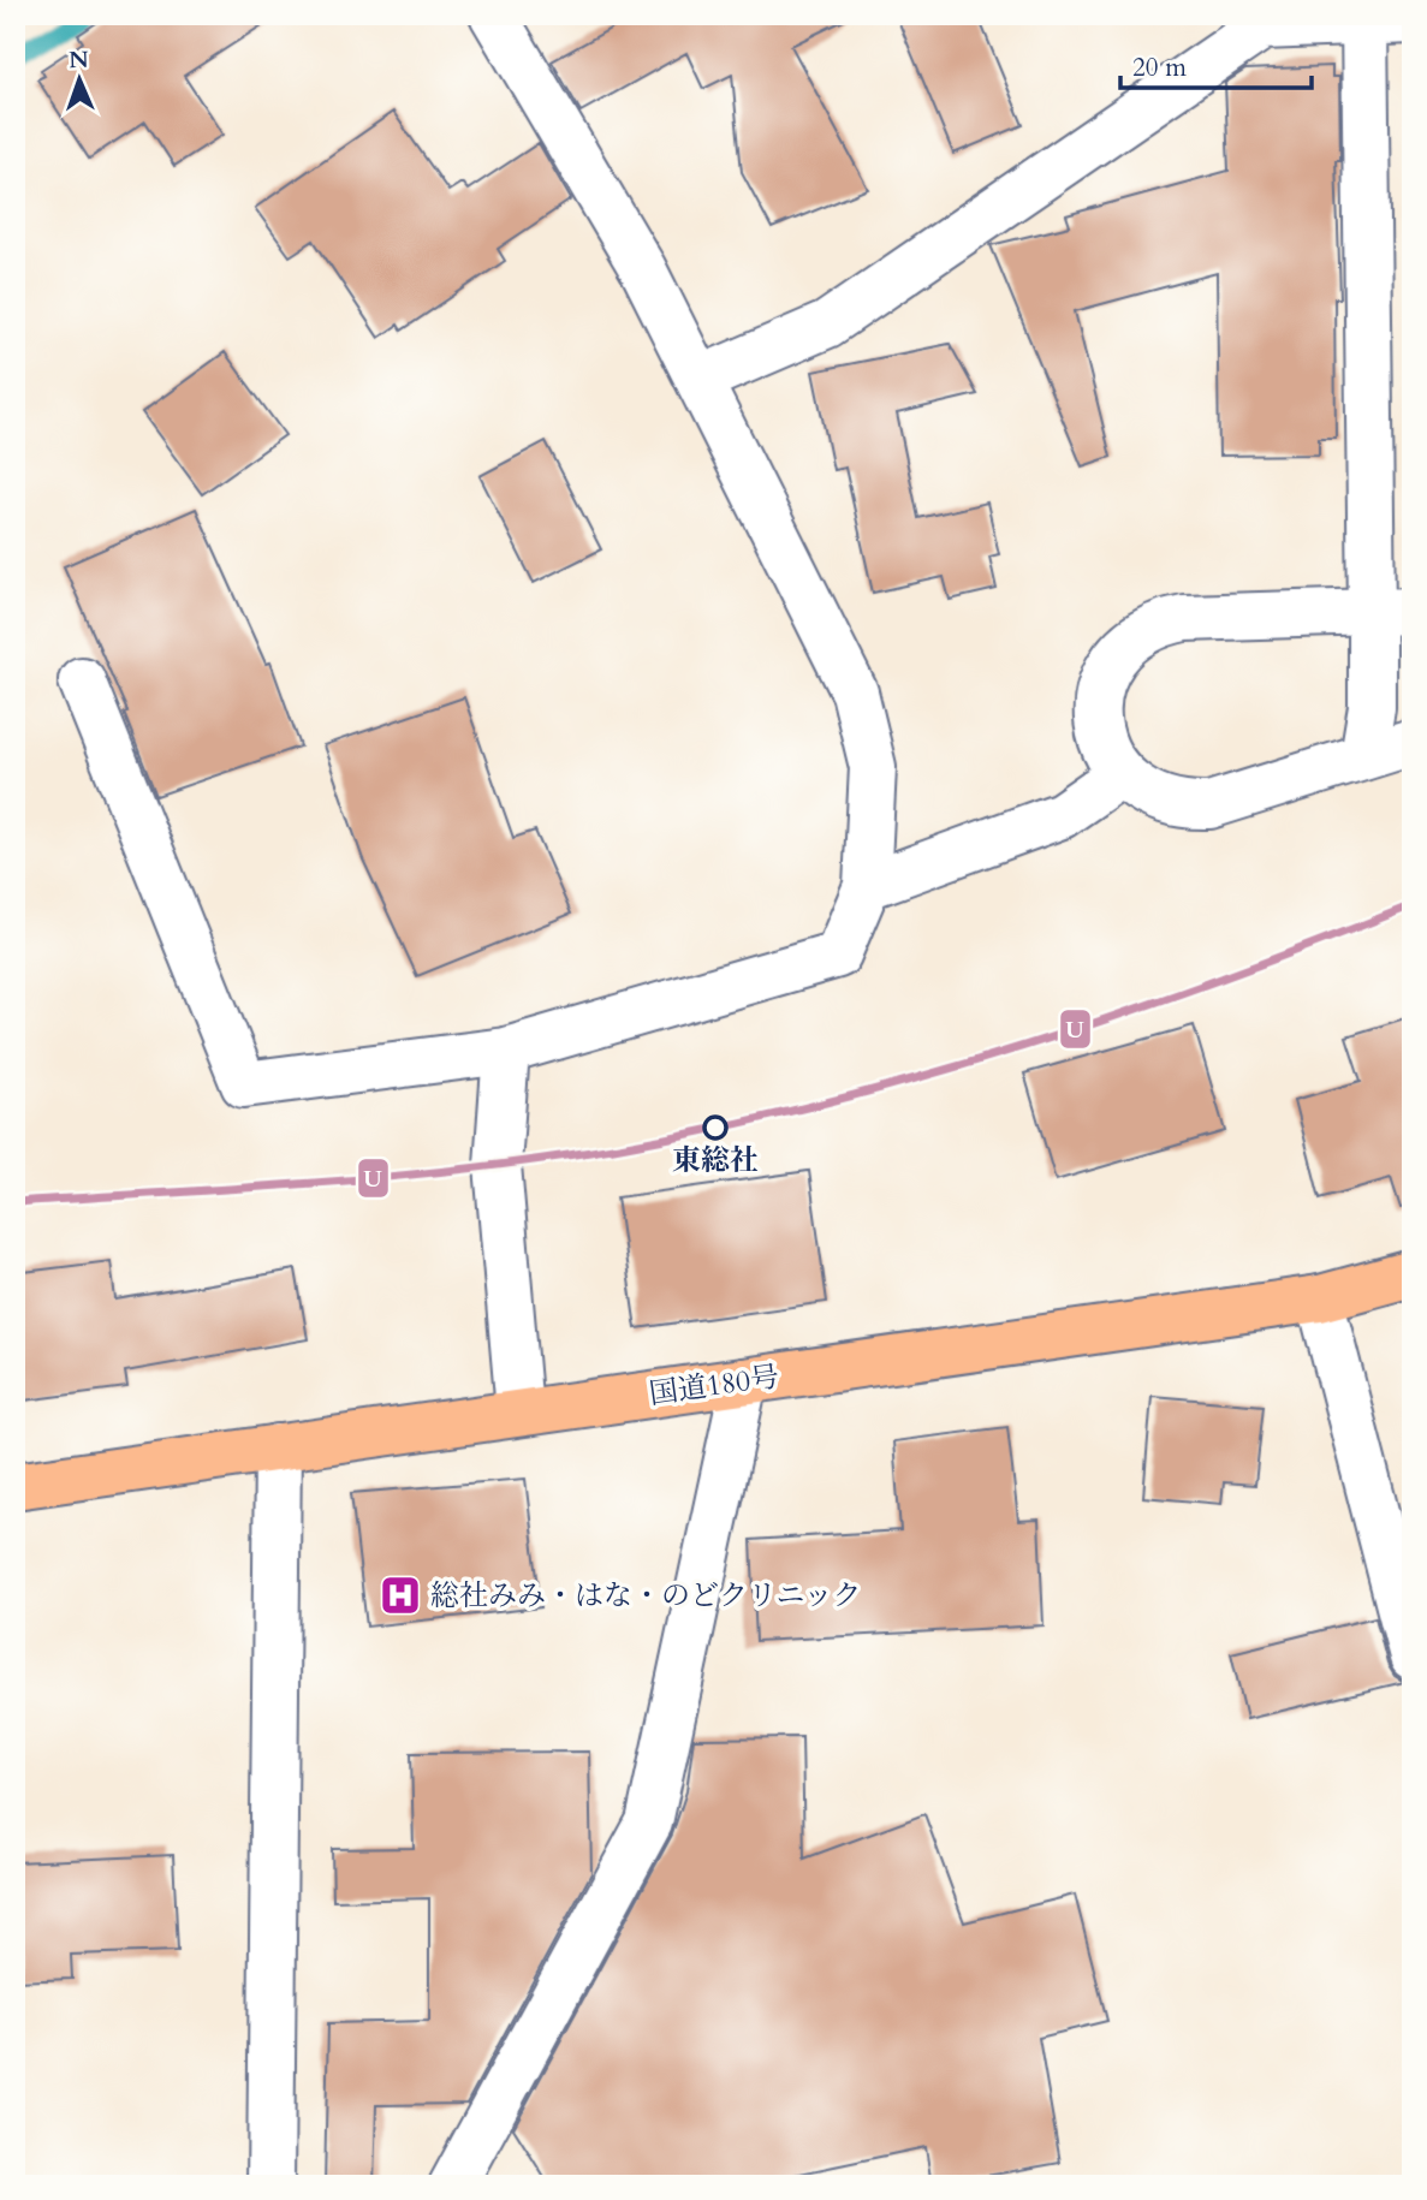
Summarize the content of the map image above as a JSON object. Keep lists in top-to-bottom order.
{
  "streets": {
    "highway": ["国道180号"]
  },
  "places": {
    "other": ["東総社"],
    "hospital": ["総社みみ・はな・のどクリニック"]
  },
  "lines": ["transit line U"],
  "scale_bar": "20 m",
  "north": "top"
}
